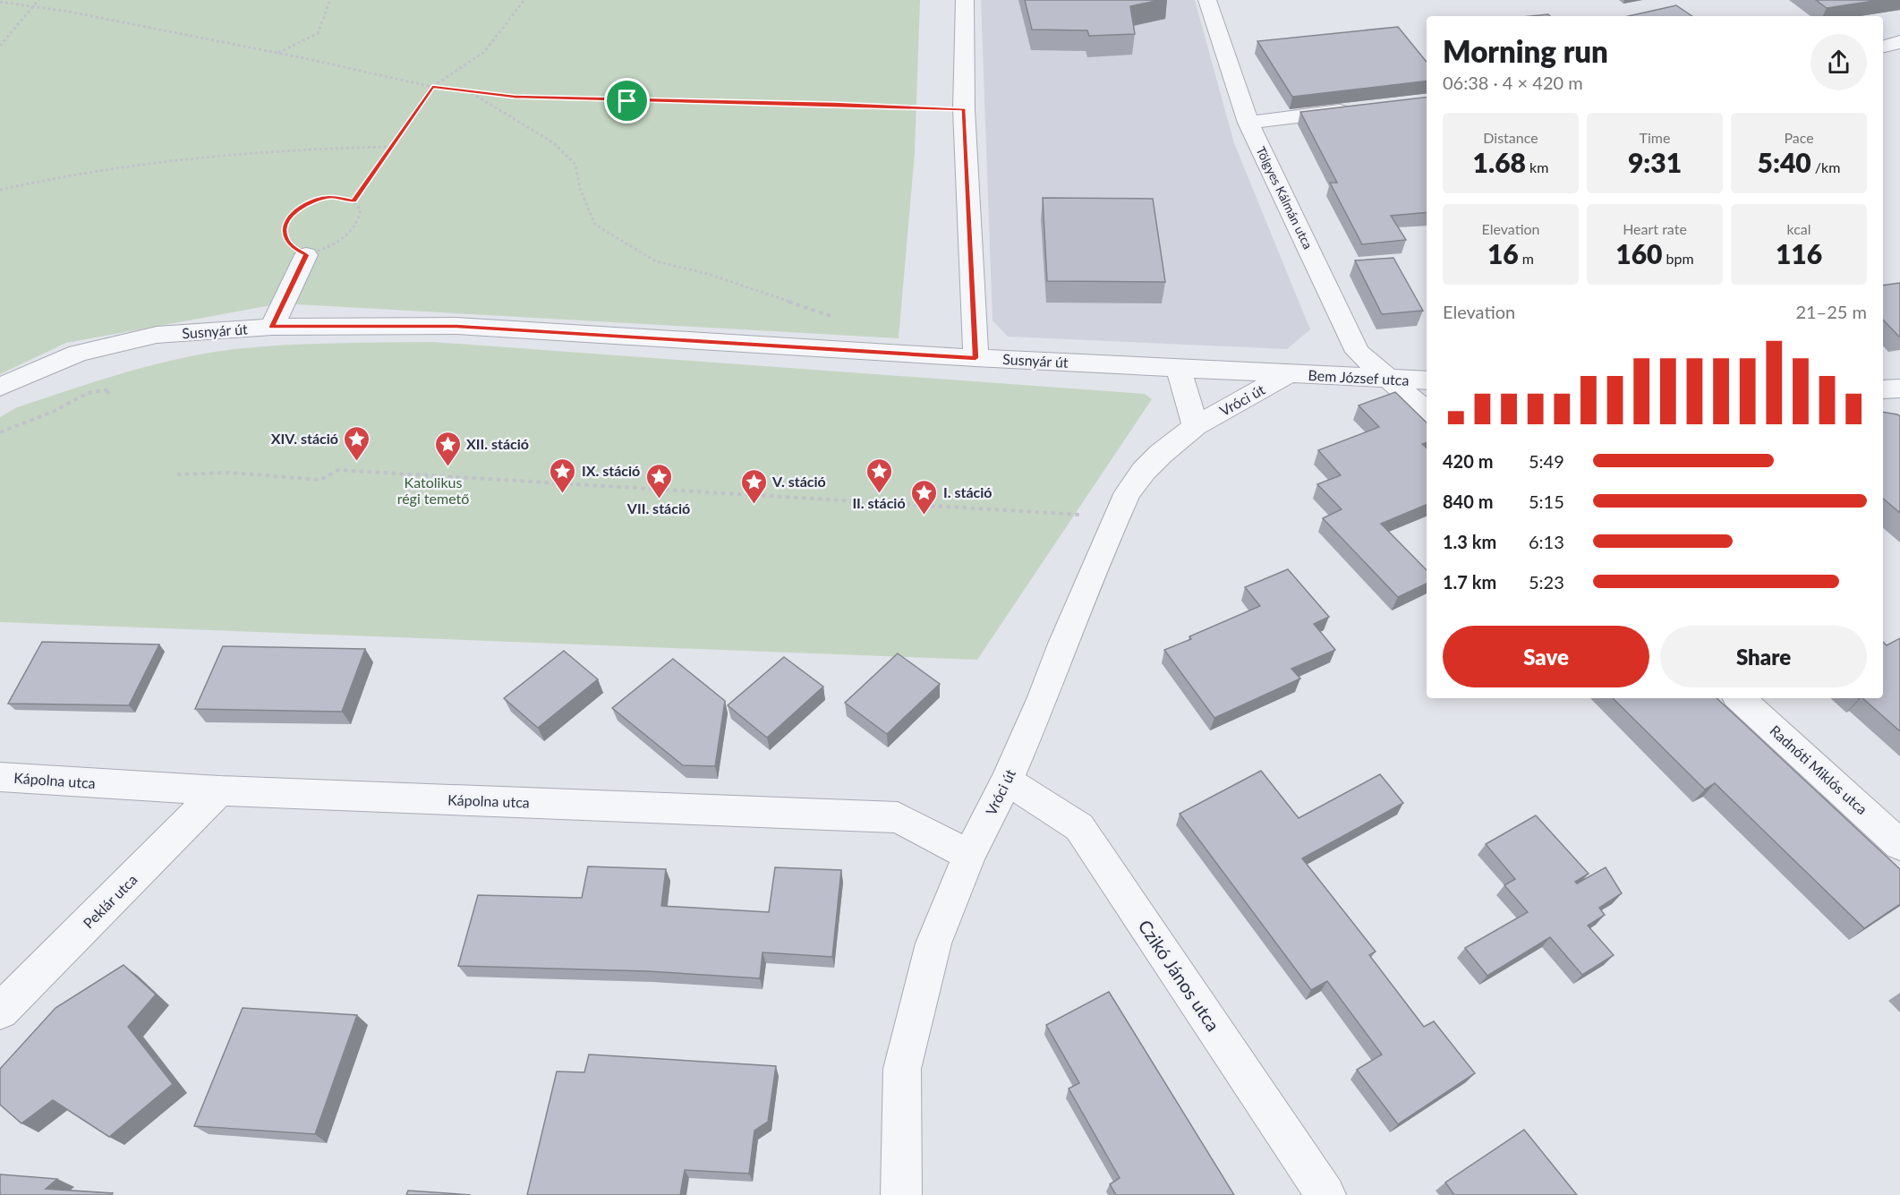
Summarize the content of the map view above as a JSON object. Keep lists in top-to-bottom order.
{
  "streets": {
    "street": [
      "Tölgyes Kálmán utca",
      "Susnyár út",
      "Bem József utca",
      "Vróci út",
      "Radnóti Miklós utca",
      "Kápolna utca",
      "Peklár utca",
      "Czikó János utca"
    ]
  },
  "crossings": [
    ["Tölgyes Kálmán utca", "Bem József utca"],
    ["Susnyár út", "Bem József utca"],
    ["Susnyár út", "Vróci út"],
    ["Bem József utca", "Vróci út"],
    ["Vróci út", "Kápolna utca"],
    ["Vróci út", "Czikó János utca"],
    ["Kápolna utca", "Peklár utca"]
  ],
  "parks": ["Katolikus régi temető"],
  "places": {
    "place": [
      "XIV. stáció",
      "XII. stáció",
      "IX. stáció",
      "II. stáció",
      "VII. stáció",
      "V. stáció",
      "I. stáció"
    ]
  },
  "page": {
    "heading": ["Morning run", "06:38 · 4 × 420 m"],
    "stats": [
      ["Distance", "1.68 km"],
      ["Time", "9:31"],
      ["Pace", "5:40 /km"],
      ["Elevation", "16 m"],
      ["Heart rate", "160 bpm"],
      ["kcal", "116"]
    ],
    "chart": ["Elevation", "21–25 m"],
    "list": [
      {
        "name": "420 m",
        "note": "5:49"
      },
      {
        "name": "840 m",
        "note": "5:15"
      },
      {
        "name": "1.3 km",
        "note": "6:13"
      },
      {
        "name": "1.7 km",
        "note": "5:23"
      }
    ],
    "buttons": ["Save", "Share"]
  }
}
